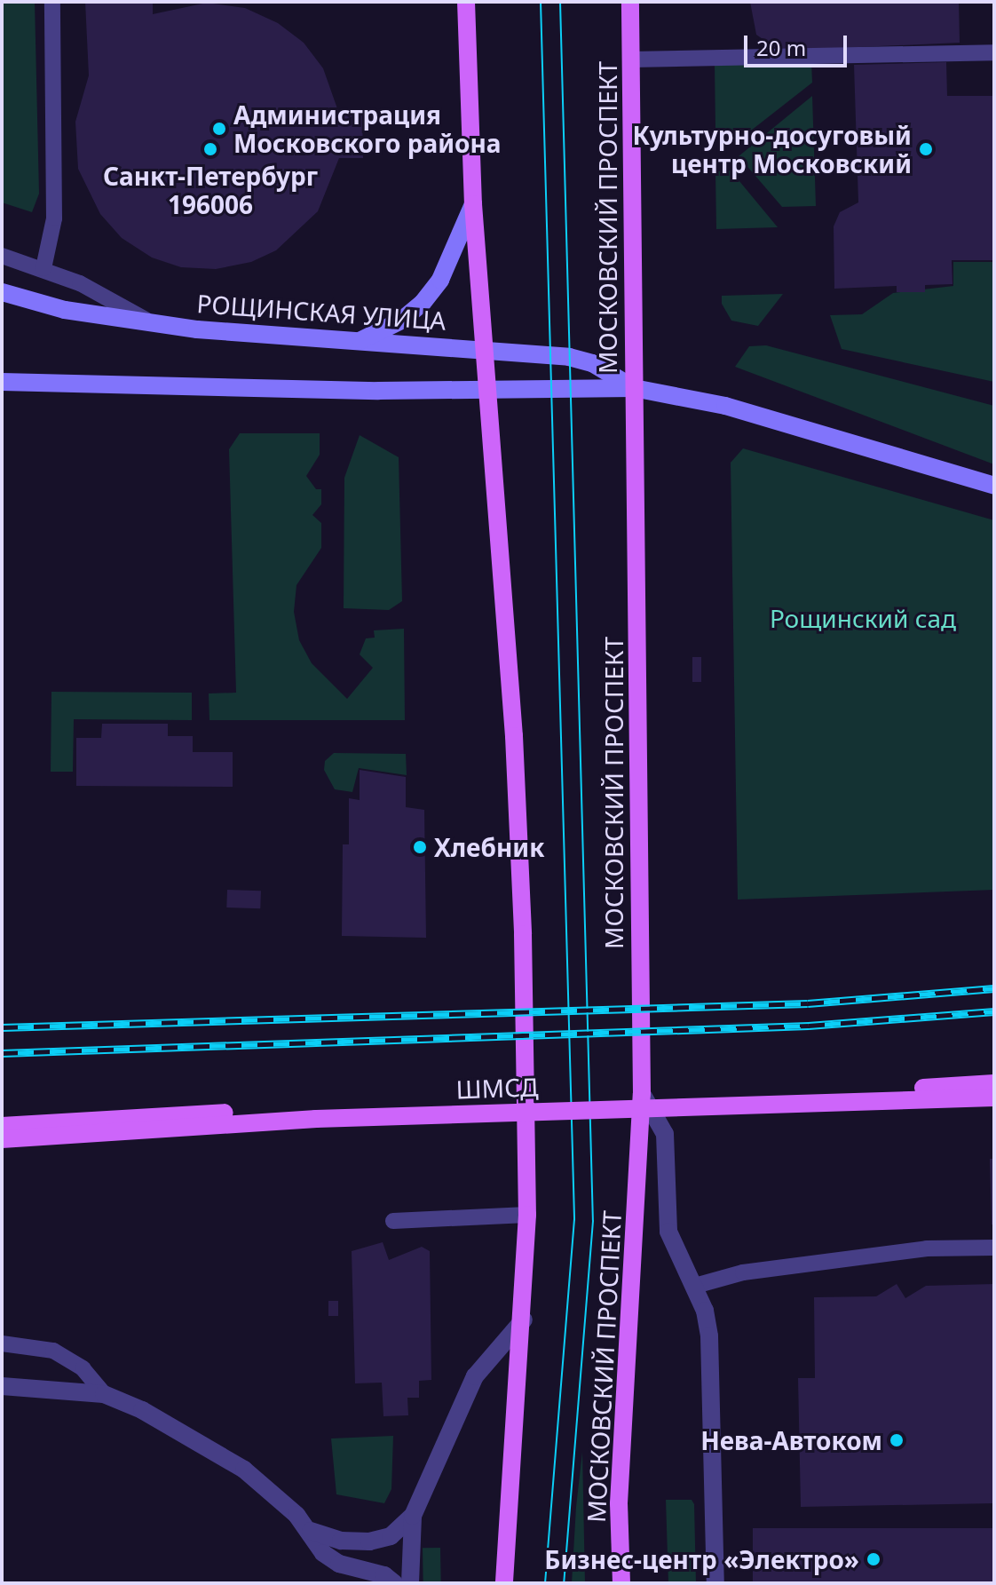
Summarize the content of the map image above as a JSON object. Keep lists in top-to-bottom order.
{
  "streets": {
    "main road": ["МОСКОВСКИЙ ПРОСПЕКТ", "ШМСД"],
    "street": ["РОЩИНСКАЯ УЛИЦА"]
  },
  "crossings": [
    ["МОСКОВСКИЙ ПРОСПЕКТ", "РОЩИНСКАЯ УЛИЦА"]
  ],
  "parks": ["Рощинский сад"],
  "places": [
    "Администрация Московского района",
    "Санкт-Петербург 196006",
    "Культурно-досуговый центр Московский",
    "Хлебник",
    "Нева-Автоком",
    "Бизнес-центр «Электро»"
  ],
  "scale_bar": "20 m"
}
